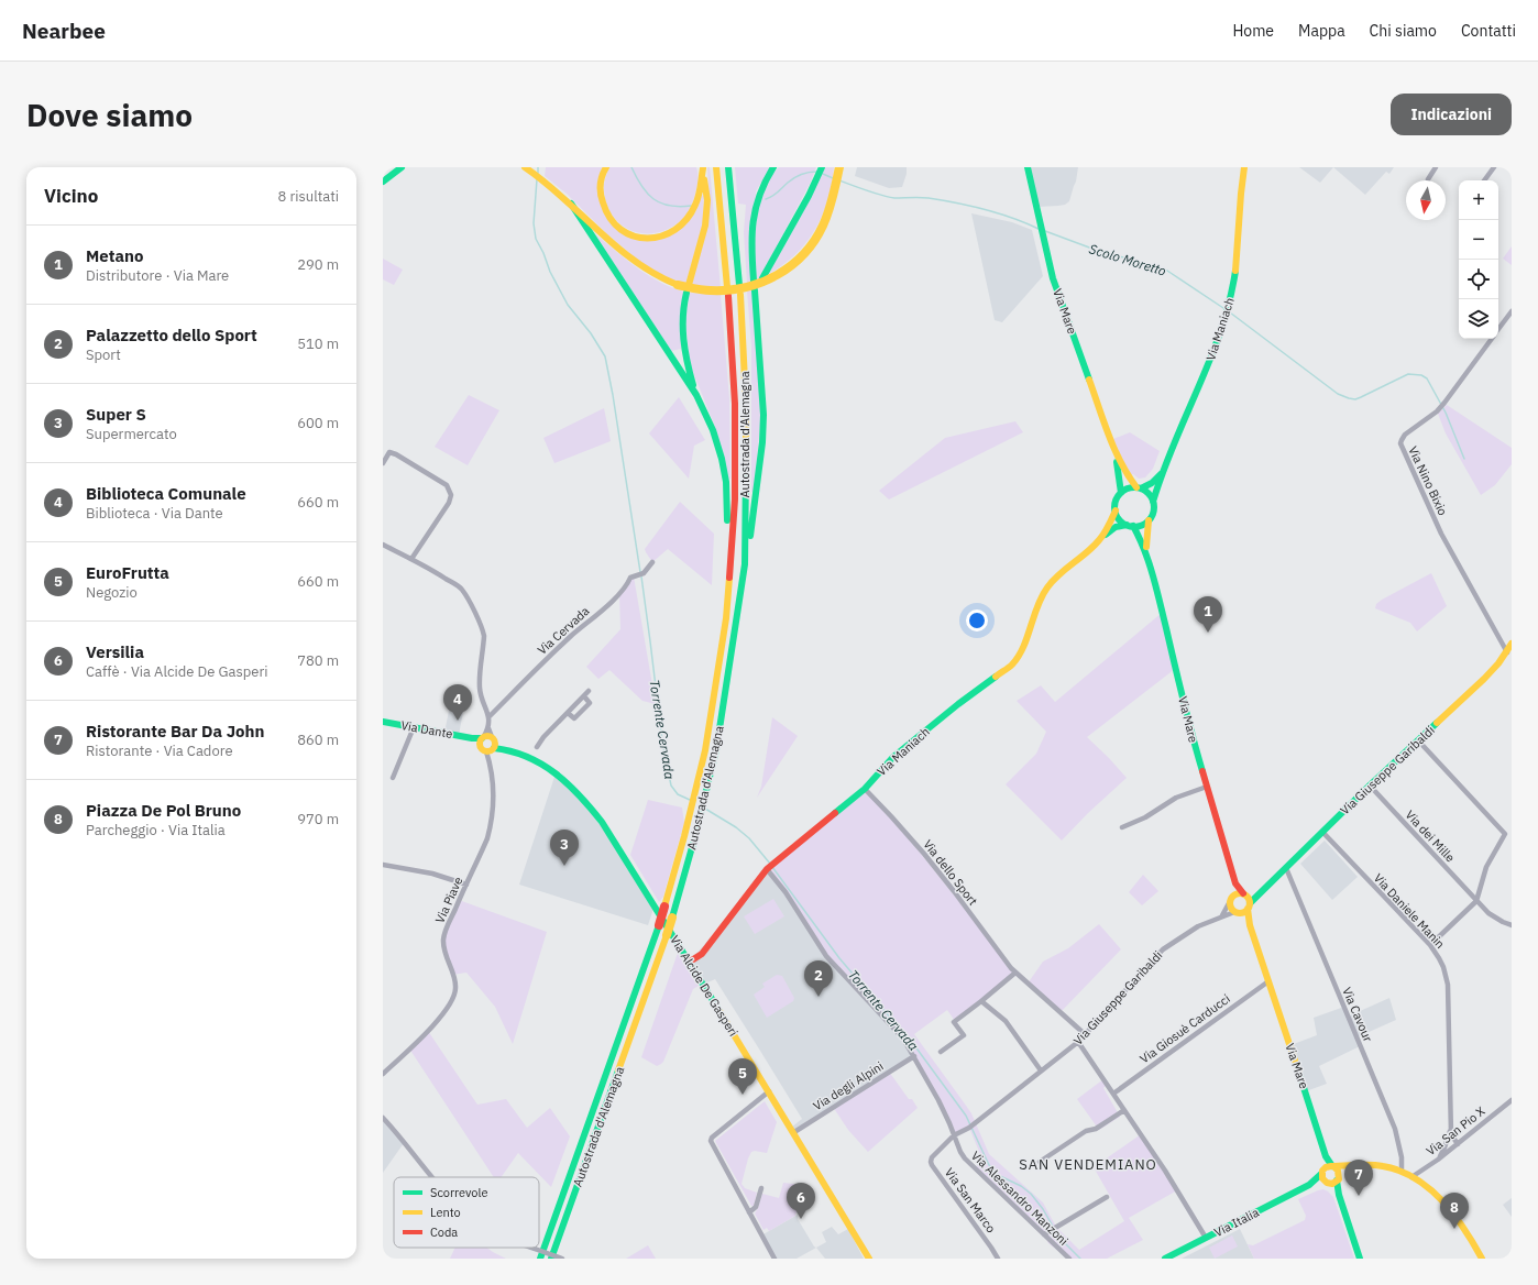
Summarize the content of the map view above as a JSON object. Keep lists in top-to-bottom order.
{
  "streets": {
    "main road": [
      "Via Mare",
      "Via Maniach",
      "Autostrada d'Alemagna",
      "Via Dante",
      "Via Giuseppe Garibaldi",
      "Via Alcide De Gasperi",
      "Via Italia"
    ],
    "street": [
      "Via Nino Bixio",
      "Via Cervada",
      "Via dei Mille",
      "Via dello Sport",
      "Via Piave",
      "Via Daniele Manin",
      "Via Cavour",
      "Via Giosuè Carducci",
      "Via degli Alpini",
      "Via San Pio X",
      "Via Alessandro Manzoni",
      "Via San Marco"
    ]
  },
  "crossings": [
    ["Via Mare", "Via Maniach"],
    ["Via Mare", "Via Giuseppe Garibaldi"],
    ["Via Mare", "Via Giosuè Carducci"],
    ["Via Mare", "Via Italia"],
    ["Via Maniach", "Via dello Sport"],
    ["Via Maniach", "Via Alcide De Gasperi"],
    ["Via Maniach", "Via Alessandro Manzoni"],
    ["Via Nino Bixio", "Via Giuseppe Garibaldi"],
    ["Via Cervada", "Via Piave"],
    ["Via Dante", "Via Piave"],
    ["Via Dante", "Via Alcide De Gasperi"],
    ["Via Giuseppe Garibaldi", "Via dei Mille"],
    ["Via Giuseppe Garibaldi", "Via dello Sport"],
    ["Via Giuseppe Garibaldi", "Via Daniele Manin"],
    ["Via Giuseppe Garibaldi", "Via Cavour"],
    ["Via Giuseppe Garibaldi", "Via Alessandro Manzoni"],
    ["Via Giuseppe Garibaldi", "Via San Marco"],
    ["Via Piave", "Via Alcide De Gasperi"],
    ["Via Daniele Manin", "Via San Pio X"],
    ["Via Alcide De Gasperi", "Via degli Alpini"],
    ["Via degli Alpini", "Via Alessandro Manzoni"],
    ["Via Alessandro Manzoni", "Via San Marco"]
  ],
  "districts": ["SAN VENDEMIANO"],
  "water": ["Scolo Moretto", "Torrente Cervada"],
  "legend": ["Scorrevole", "Lento", "Coda"],
  "north": "bottom",
  "page": {
    "header": "Nearbee",
    "nav": [
      "Home",
      "Mappa",
      "Chi siamo",
      "Contatti"
    ],
    "buttons": "Indicazioni",
    "title": "Dove siamo",
    "heading": ["Vicino", "8 risultati"],
    "map_buttons": ["+", "−"],
    "list": [
      {
        "mark": "1",
        "name": "Metano",
        "note": "Distributore · Via Mare",
        "value": "290 m"
      },
      {
        "mark": "2",
        "name": "Palazzetto dello Sport",
        "note": "Sport",
        "value": "510 m"
      },
      {
        "mark": "3",
        "name": "Super S",
        "note": "Supermercato",
        "value": "600 m"
      },
      {
        "mark": "4",
        "name": "Biblioteca Comunale",
        "note": "Biblioteca · Via Dante",
        "value": "660 m"
      },
      {
        "mark": "5",
        "name": "EuroFrutta",
        "note": "Negozio",
        "value": "660 m"
      },
      {
        "mark": "6",
        "name": "Versilia",
        "note": "Caffè · Via Alcide De Gasperi",
        "value": "780 m"
      },
      {
        "mark": "7",
        "name": "Ristorante Bar Da John",
        "note": "Ristorante · Via Cadore",
        "value": "860 m"
      },
      {
        "mark": "8",
        "name": "Piazza De Pol Bruno",
        "note": "Parcheggio · Via Italia",
        "value": "970 m"
      }
    ],
    "pins": [
      "1",
      "4",
      "3",
      "2",
      "5",
      "7",
      "6",
      "8"
    ]
  }
}
